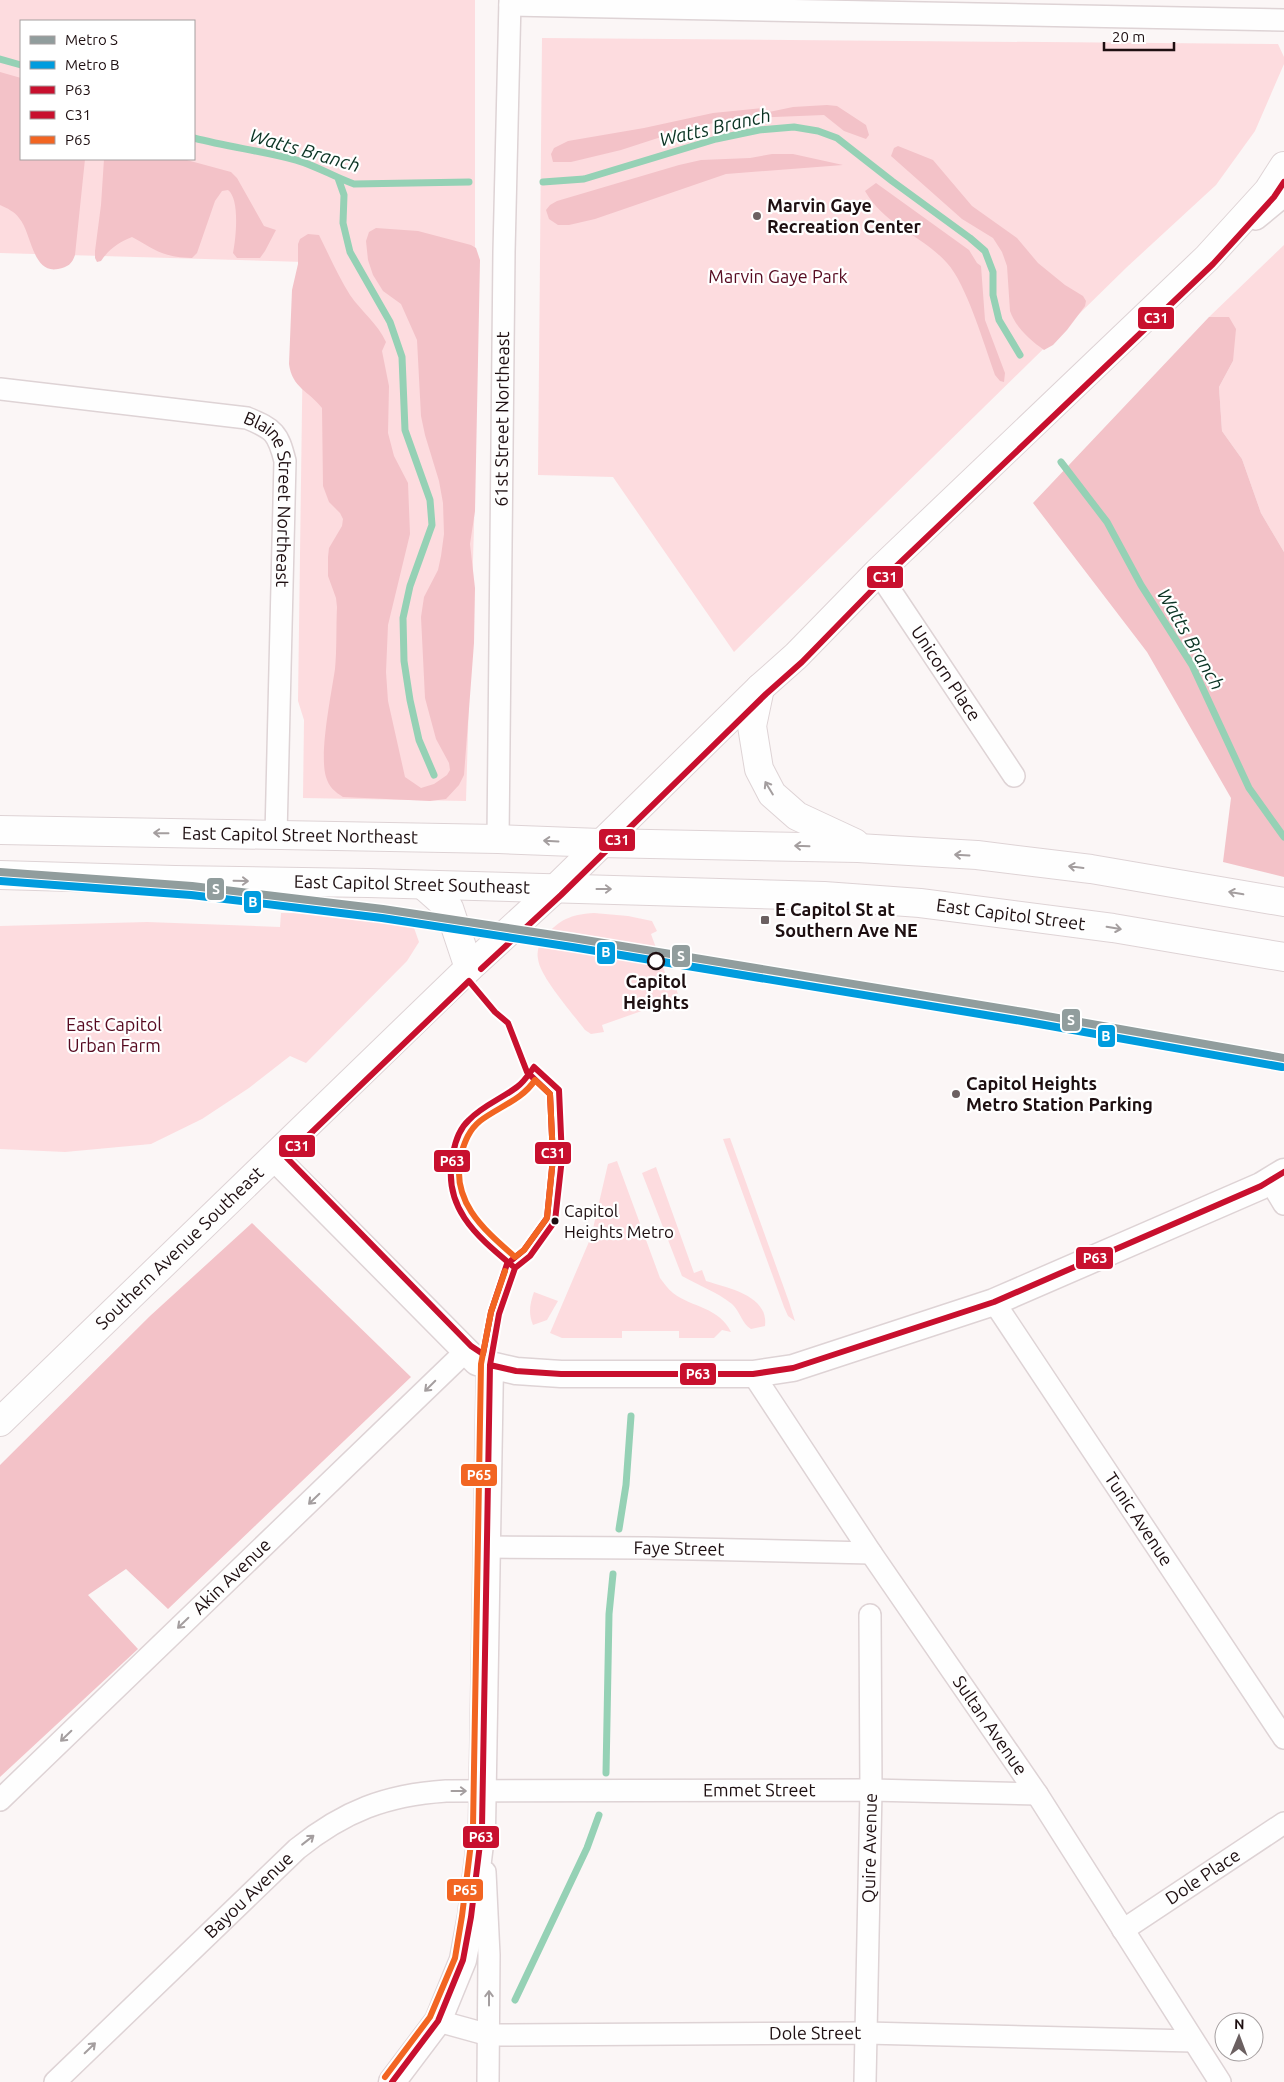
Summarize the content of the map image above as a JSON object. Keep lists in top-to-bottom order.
{
  "streets": {
    "main road": [
      "East Capitol Street Northeast",
      "East Capitol Street Southeast",
      "East Capitol Street",
      "Southern Avenue Southeast"
    ],
    "street": [
      "61st Street Northeast",
      "Blaine Street Northeast",
      "Unicorn Place",
      "Tunic Avenue",
      "Faye Street",
      "Akin Avenue",
      "Sultan Avenue",
      "Emmet Street",
      "Quire Avenue",
      "Dole Place",
      "Bayou Avenue",
      "Dole Street"
    ]
  },
  "crossings": [
    ["61st Street Northeast", "East Capitol Street Northeast"],
    ["Blaine Street Northeast", "East Capitol Street Northeast"],
    ["Unicorn Place", "Southern Avenue Southeast"],
    ["East Capitol Street Northeast", "Southern Avenue Southeast"],
    ["East Capitol Street Southeast", "East Capitol Street"],
    ["East Capitol Street Southeast", "Southern Avenue Southeast"],
    ["East Capitol Street", "Southern Avenue Southeast"],
    ["Faye Street", "Sultan Avenue"],
    ["Sultan Avenue", "Emmet Street"],
    ["Sultan Avenue", "Dole Place"],
    ["Sultan Avenue", "Dole Street"],
    ["Emmet Street", "Quire Avenue"],
    ["Emmet Street", "Bayou Avenue"],
    ["Quire Avenue", "Dole Street"]
  ],
  "one_way": [
    "East Capitol Street Northeast",
    "East Capitol Street Southeast",
    "Akin Avenue",
    "Bayou Avenue"
  ],
  "water": ["Watts Branch"],
  "parks": ["Marvin Gaye Park", "East Capitol Urban Farm"],
  "places": {
    "other": [
      "Marvin Gaye Recreation Center",
      "Capitol Heights",
      "Capitol Heights Metro Station Parking",
      "Capitol Heights Metro"
    ],
    "transit": ["E Capitol St at Southern Ave NE"]
  },
  "lines": [
    "transit line C31",
    "metro line S",
    "metro line B",
    "transit line P63",
    "transit line P65"
  ],
  "legend": [
    "Metro S",
    "Metro B",
    "P63",
    "C31",
    "P65"
  ],
  "scale_bar": "20 m",
  "north": "top"
}
